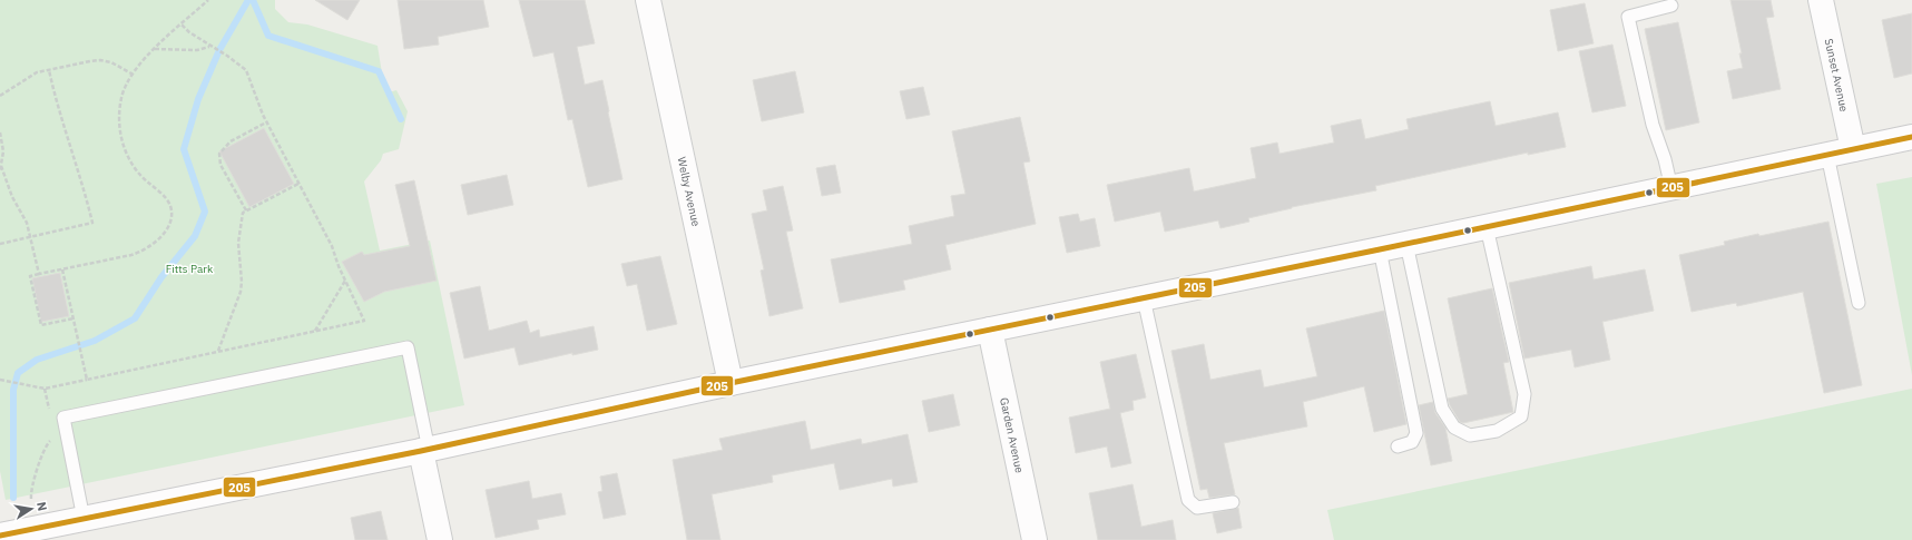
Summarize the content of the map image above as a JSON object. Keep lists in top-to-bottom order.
{
  "streets": {
    "street": ["Sunset Avenue", "Welby Avenue", "Garden Avenue"]
  },
  "parks": ["Fitts Park"],
  "lines": ["transit line 205"],
  "north": "right"
}
